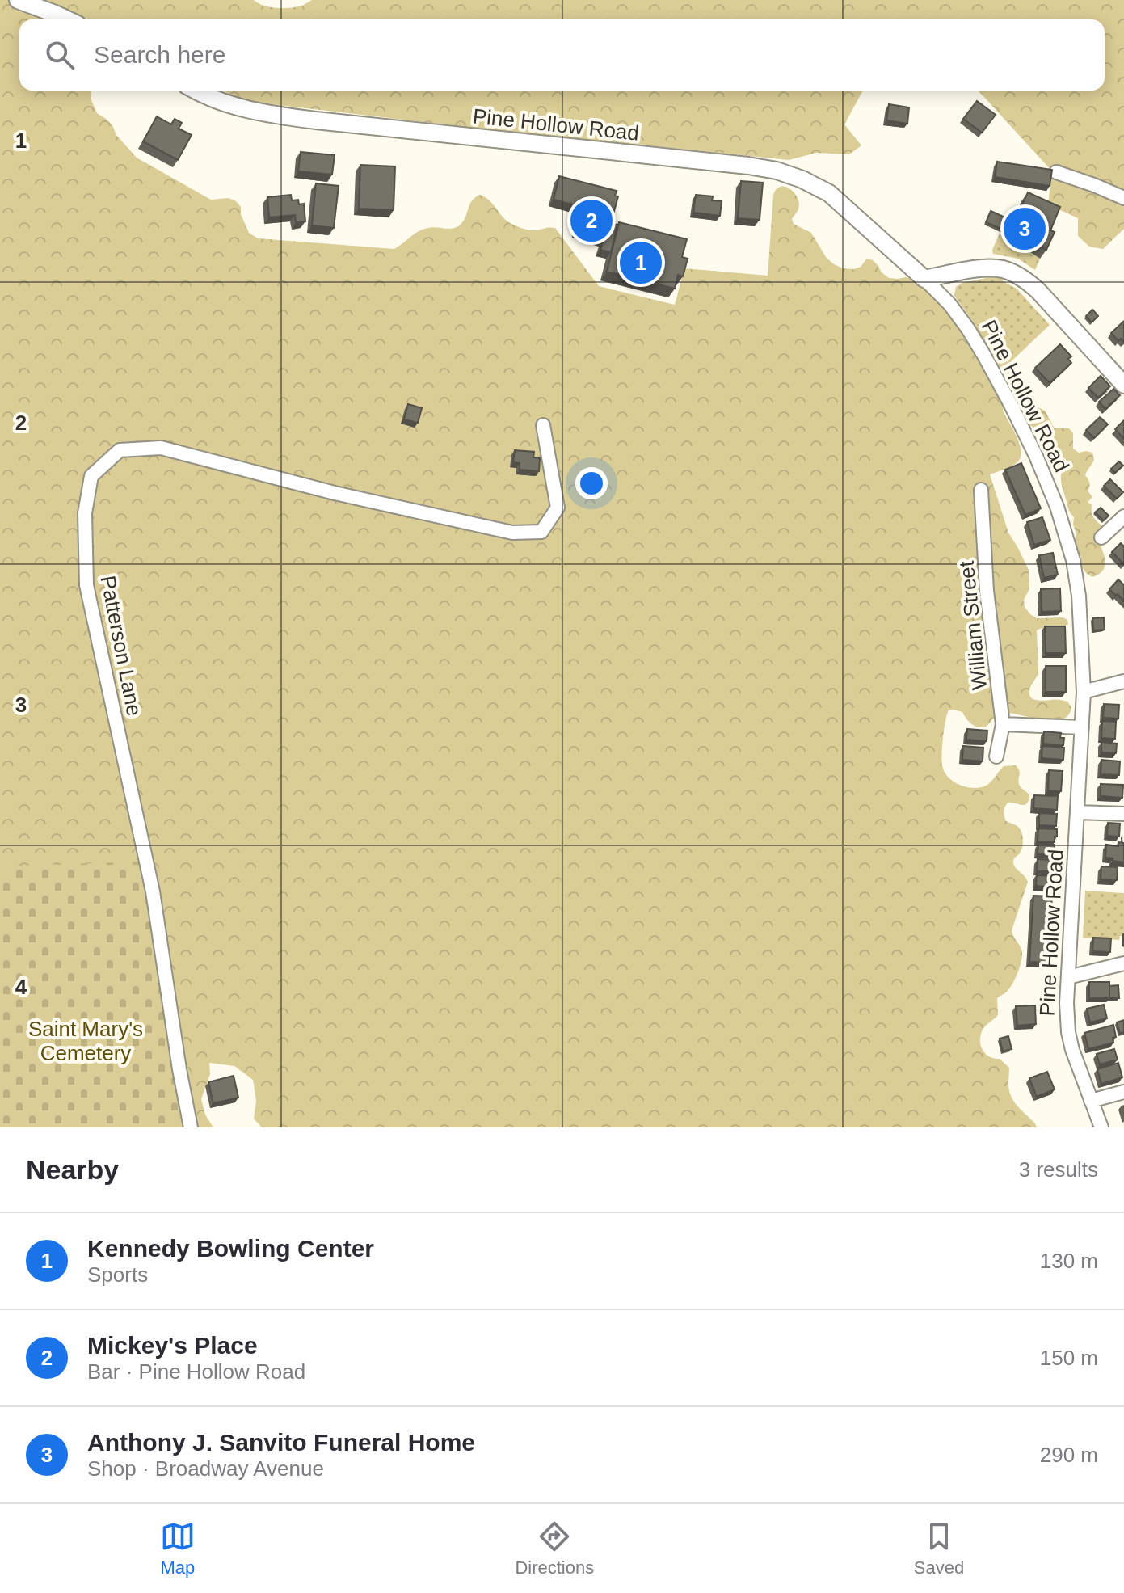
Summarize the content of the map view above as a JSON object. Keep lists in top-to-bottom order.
{
  "streets": {
    "street": ["Pine Hollow Road", "William Street", "Patterson Lane"]
  },
  "parks": ["Saint Mary's Cemetery"],
  "page": {
    "search": "Search here",
    "pins": ["2", "3", "1"],
    "heading": ["Nearby", "3 results"],
    "list": [
      {
        "mark": "1",
        "name": "Kennedy Bowling Center",
        "note": "Sports",
        "value": "130 m"
      },
      {
        "mark": "2",
        "name": "Mickey's Place",
        "note": "Bar · Pine Hollow Road",
        "value": "150 m"
      },
      {
        "mark": "3",
        "name": "Anthony J. Sanvito Funeral Home",
        "note": "Shop · Broadway Avenue",
        "value": "290 m"
      }
    ],
    "nav": ["Map", "Directions", "Saved"]
  },
  "grid": {
    "rows": [
      "1",
      "2",
      "3",
      "4"
    ]
  }
}
